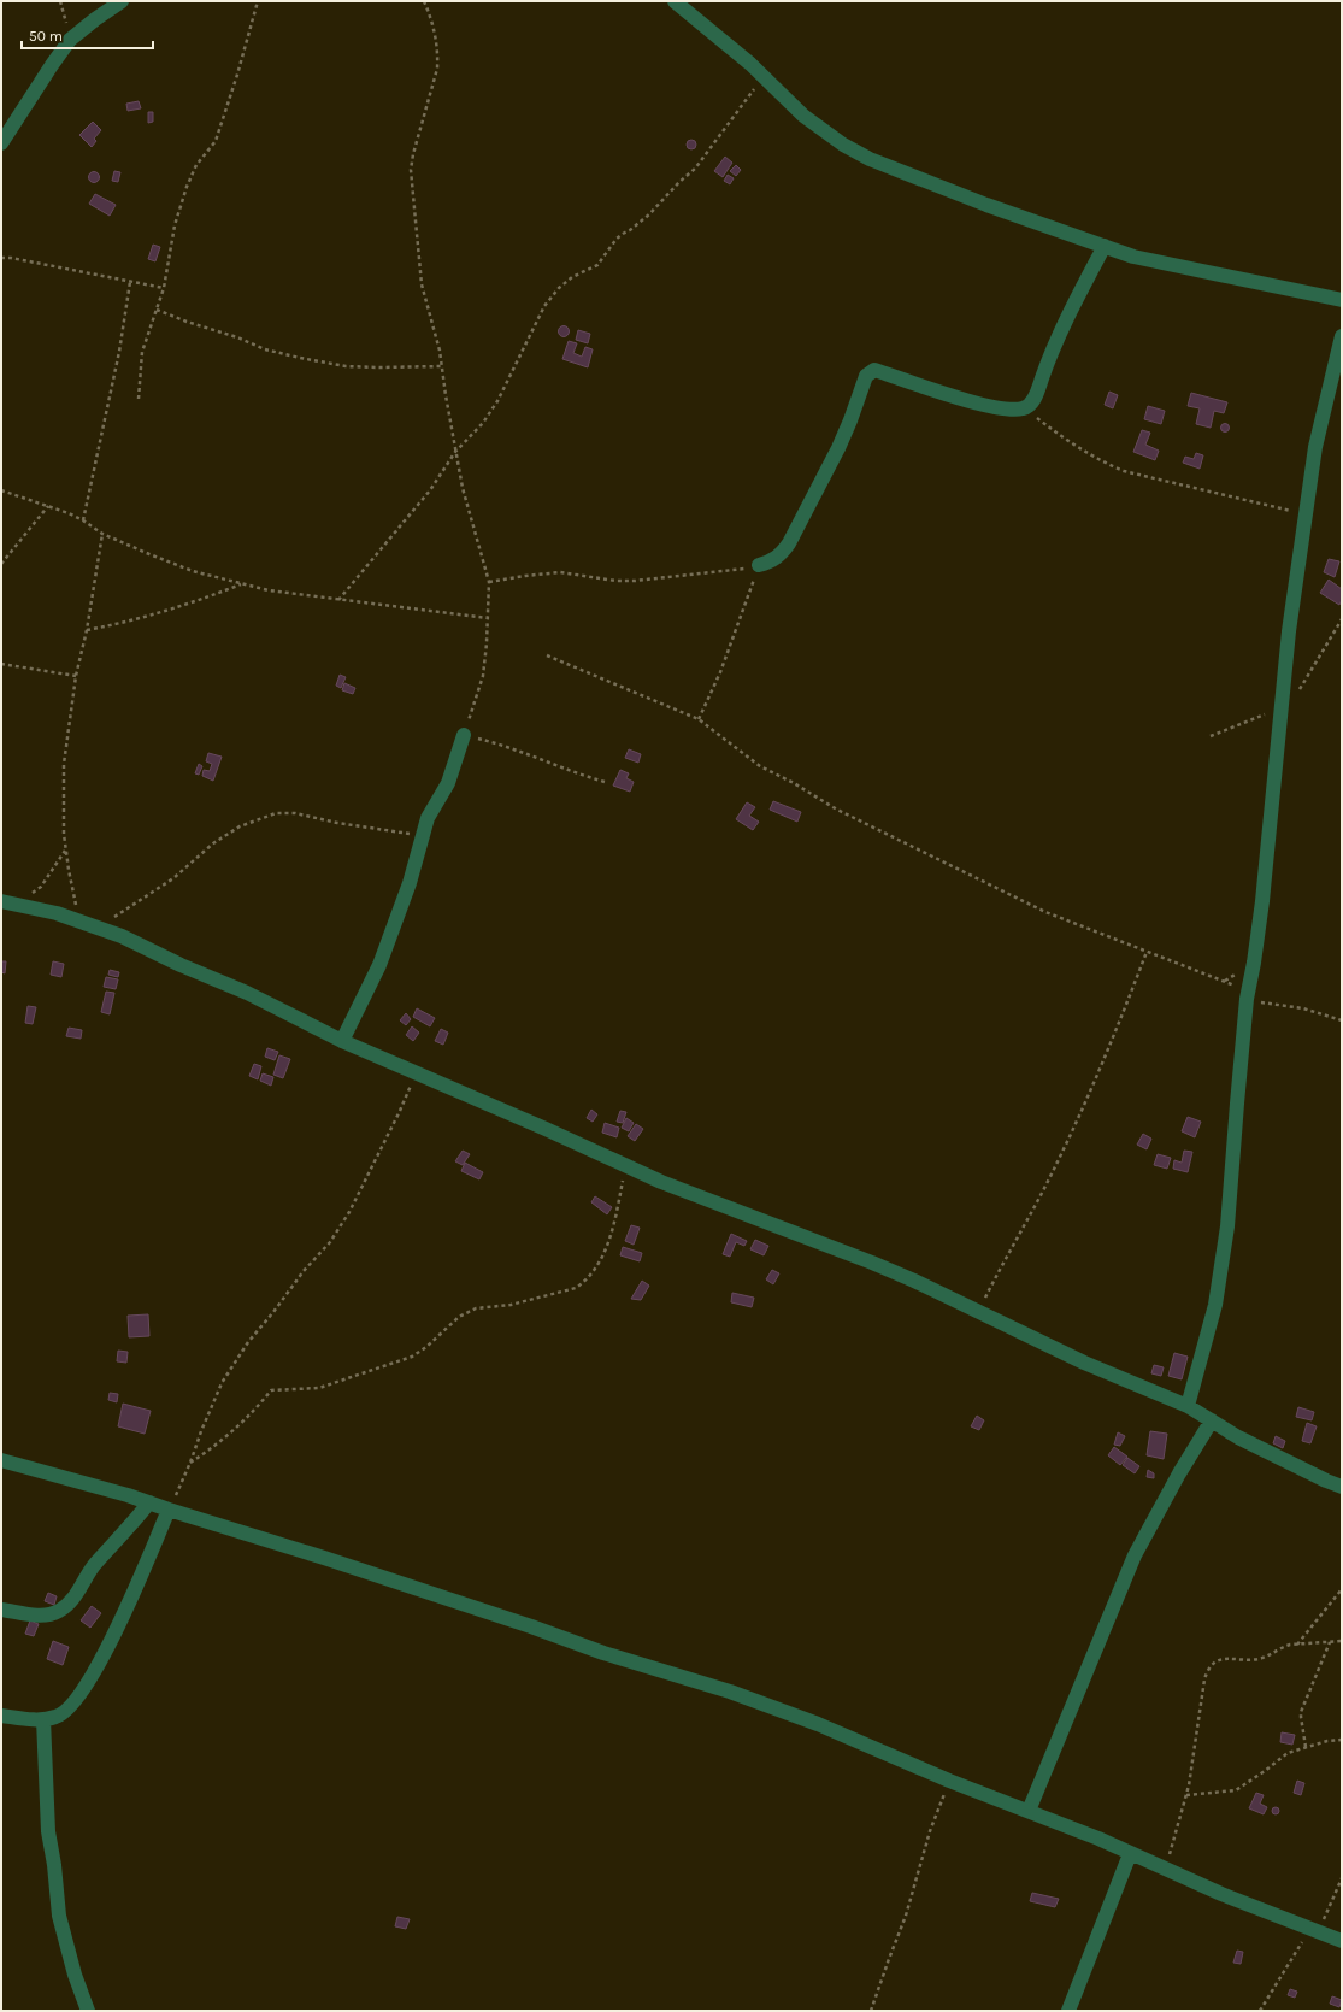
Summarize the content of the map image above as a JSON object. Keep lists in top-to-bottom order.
{
  "scale_bar": "50 m"
}
